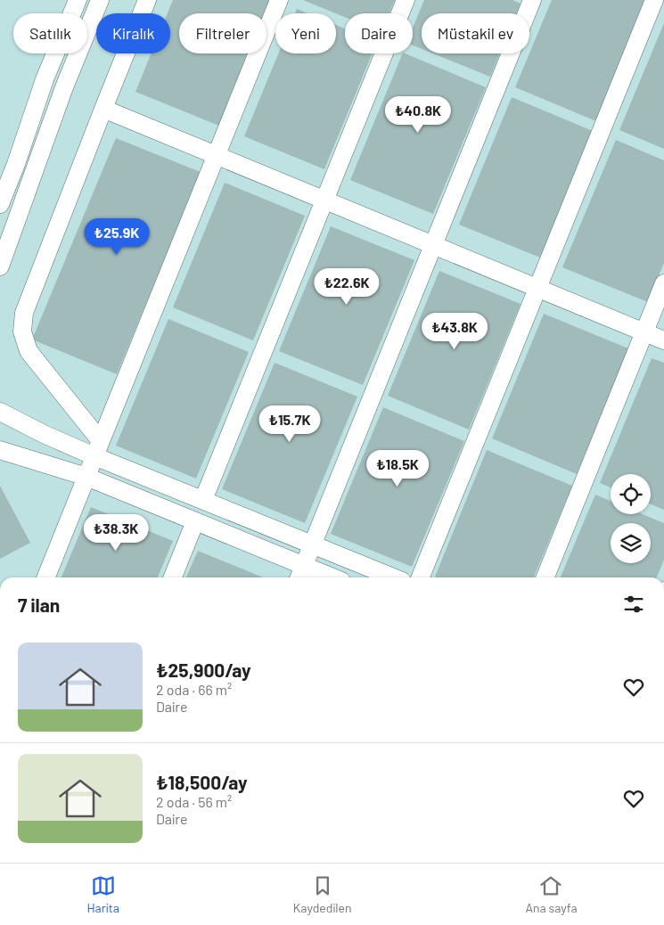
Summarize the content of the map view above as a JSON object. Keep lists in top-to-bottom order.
{
  "page": {
    "chip": [
      "Satılık",
      "Kiralık",
      "Filtreler",
      "Yeni",
      "Daire",
      "Müstakil ev"
    ],
    "price": [
      "₺40.8K",
      "₺25.9K",
      "₺22.6K",
      "₺43.8K",
      "₺15.7K",
      "₺18.5K",
      "₺38.3K"
    ],
    "heading": "7 ilan",
    "list": [
      {
        "name": "₺25,900/ay",
        "note": "2 oda · 66 m² · Daire"
      },
      {
        "name": "₺18,500/ay",
        "note": "2 oda · 56 m² · Daire"
      }
    ],
    "tabs": ["Harita", "Kaydedilen", "Ana sayfa"]
  }
}
